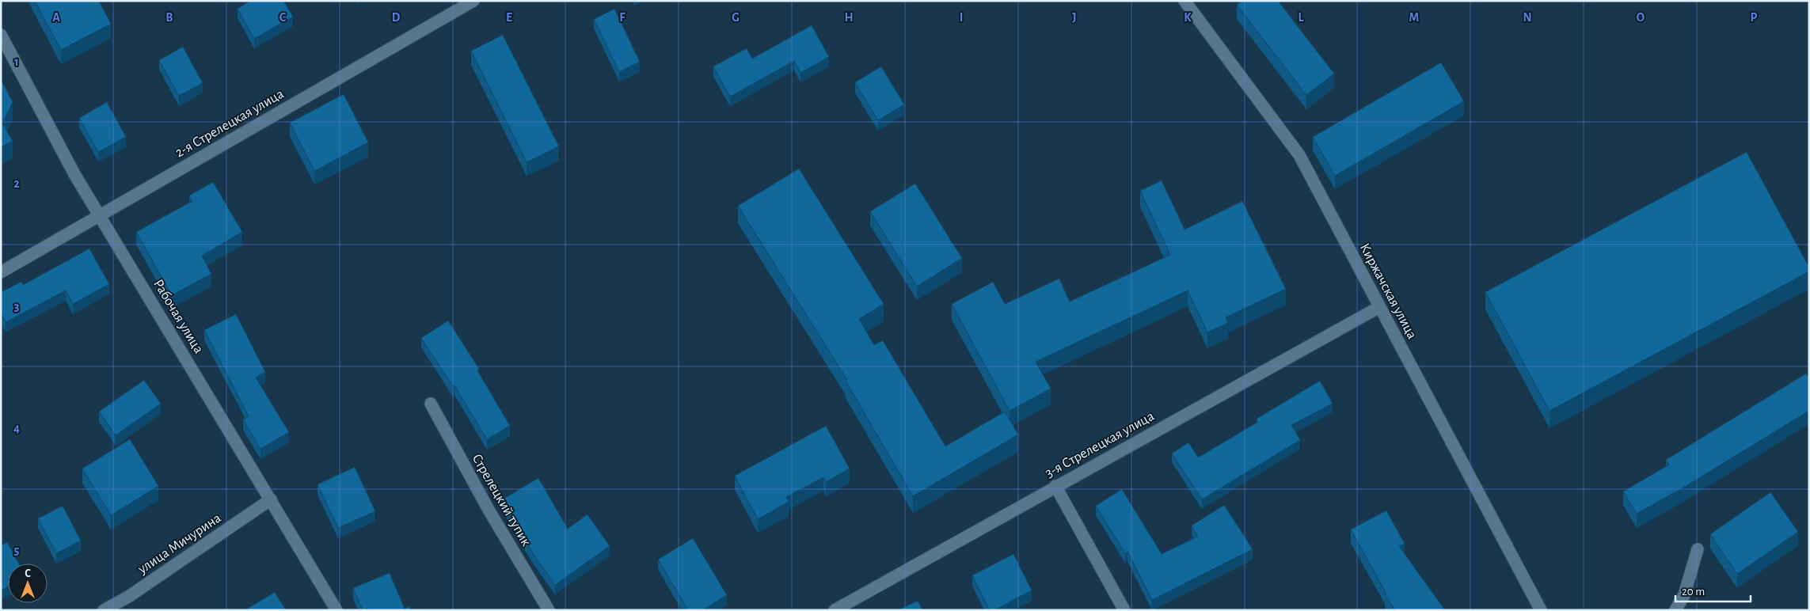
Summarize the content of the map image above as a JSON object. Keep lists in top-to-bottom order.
{
  "streets": {
    "street": [
      "2-я Стрелецкая улица",
      "Киржачская улица",
      "Рабочая улица",
      "3-я Стрелецкая улица",
      "Стрелецкий тупик",
      "улица Мичурина"
    ]
  },
  "crossings": [
    ["2-я Стрелецкая улица", "Рабочая улица"],
    ["Киржачская улица", "3-я Стрелецкая улица"],
    ["Рабочая улица", "улица Мичурина"]
  ],
  "scale_bar": "20 m",
  "north": "top",
  "grid": {
    "columns": [
      "A",
      "B",
      "C",
      "D",
      "E",
      "F",
      "G",
      "H",
      "I",
      "J",
      "K",
      "L",
      "M",
      "N",
      "O",
      "P"
    ],
    "rows": [
      "1",
      "2",
      "3",
      "4",
      "5"
    ]
  }
}
